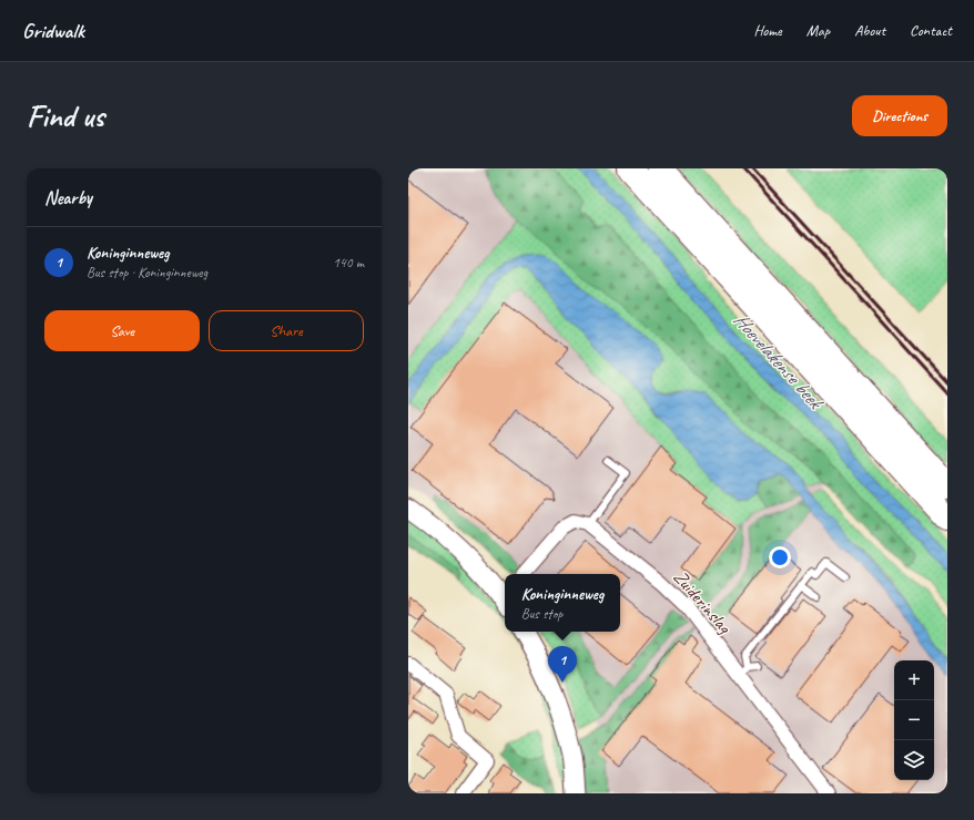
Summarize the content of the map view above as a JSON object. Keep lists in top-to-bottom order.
{
  "streets": {
    "street": ["Zuiderinslag"]
  },
  "water": ["Hoevelakense beek"],
  "page": {
    "header": "Gridwalk",
    "nav": [
      "Home",
      "Map",
      "About",
      "Contact"
    ],
    "buttons": [
      "Directions",
      ["Save", "Share"]
    ],
    "title": "Find us",
    "heading": "Nearby",
    "list": [
      {
        "mark": "1",
        "name": "Koninginneweg",
        "note": "Bus stop · Koninginneweg",
        "value": "140 m"
      }
    ],
    "popup": ["Koninginneweg", "Bus stop"],
    "pins": "1",
    "map_buttons": ["+", "−"]
  }
}
